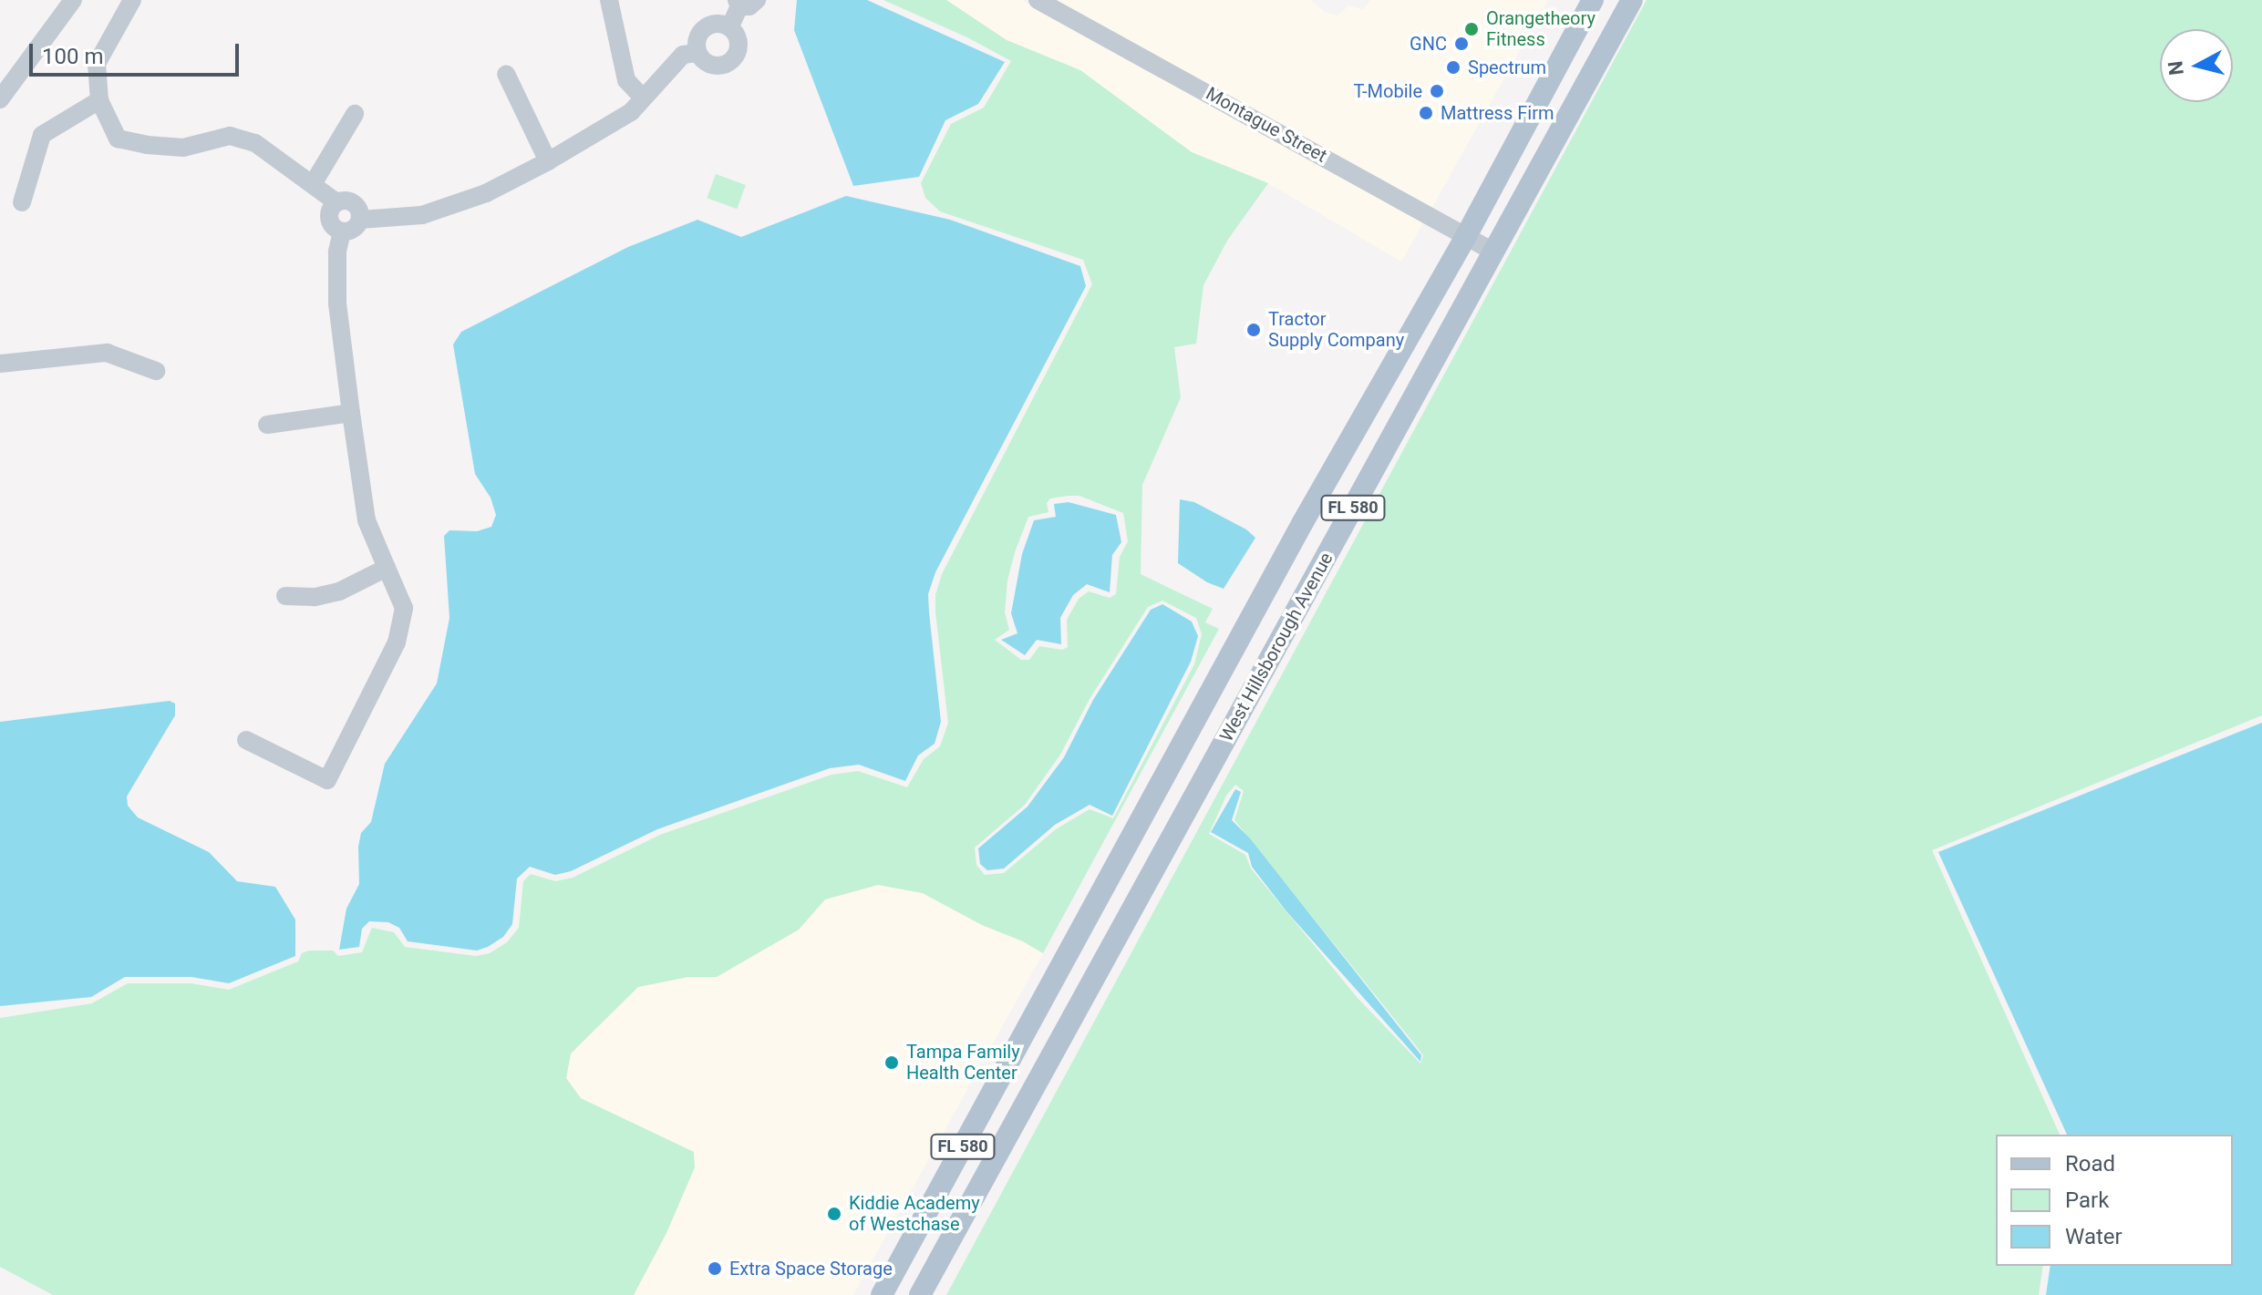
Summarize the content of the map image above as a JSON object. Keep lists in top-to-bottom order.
{
  "streets": {
    "main road": ["FL 580", "West Hillsborough Avenue"],
    "street": ["Montague Street"]
  },
  "crossings": [
    ["Montague Street", "West Hillsborough Avenue"]
  ],
  "places": [
    "Orangetheory Fitness",
    "GNC",
    "Spectrum",
    "T-Mobile",
    "Mattress Firm",
    "Tractor Supply Company",
    "Tampa Family Health Center",
    "Kiddie Academy of Westchase",
    "Extra Space Storage"
  ],
  "legend": ["Road", "Park", "Water"],
  "scale_bar": "100 m",
  "north": "left"
}
